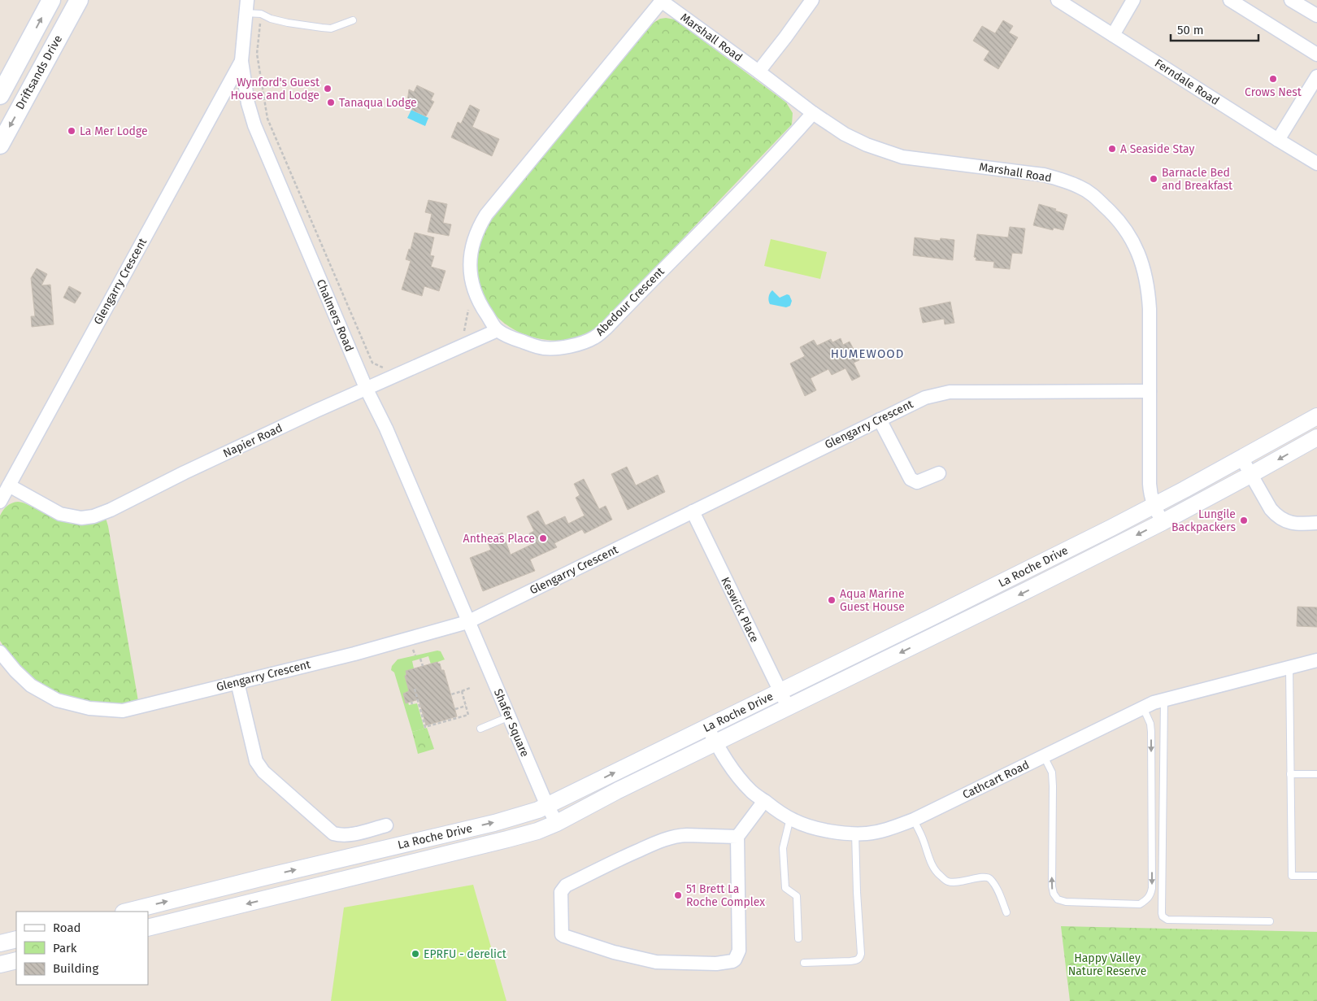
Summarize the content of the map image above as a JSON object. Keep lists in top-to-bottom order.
{
  "streets": {
    "main road": ["Driftsands Drive"],
    "street": [
      "Marshall Road",
      "Ferndale Road",
      "Glengarry Crescent",
      "Abedour Crescent",
      "Chalmers Road",
      "Napier Road",
      "La Roche Drive",
      "Keswick Place",
      "Shafer Square",
      "Cathcart Road"
    ]
  },
  "crossings": [
    ["Marshall Road", "Glengarry Crescent"],
    ["Marshall Road", "Abedour Crescent"],
    ["Marshall Road", "La Roche Drive"],
    ["Glengarry Crescent", "Chalmers Road"],
    ["Glengarry Crescent", "Napier Road"],
    ["Glengarry Crescent", "Keswick Place"],
    ["Glengarry Crescent", "Shafer Square"],
    ["Abedour Crescent", "Napier Road"],
    ["Chalmers Road", "Napier Road"],
    ["Chalmers Road", "Shafer Square"],
    ["La Roche Drive", "Keswick Place"],
    ["La Roche Drive", "Shafer Square"],
    ["La Roche Drive", "Cathcart Road"]
  ],
  "districts": ["HUMEWOOD"],
  "parks": ["Happy Valley Nature Reserve"],
  "places": [
    "Crows Nest",
    "Wynford's Guest House and Lodge",
    "Tanaqua Lodge",
    "La Mer Lodge",
    "A Seaside Stay",
    "Barnacle Bed and Breakfast",
    "Lungile Backpackers",
    "Antheas Place",
    "Aqua Marine Guest House",
    "51 Brett La Roche Complex",
    "EPRFU - derelict"
  ],
  "legend": ["Road", "Park", "Building"],
  "scale_bar": "50 m"
}
